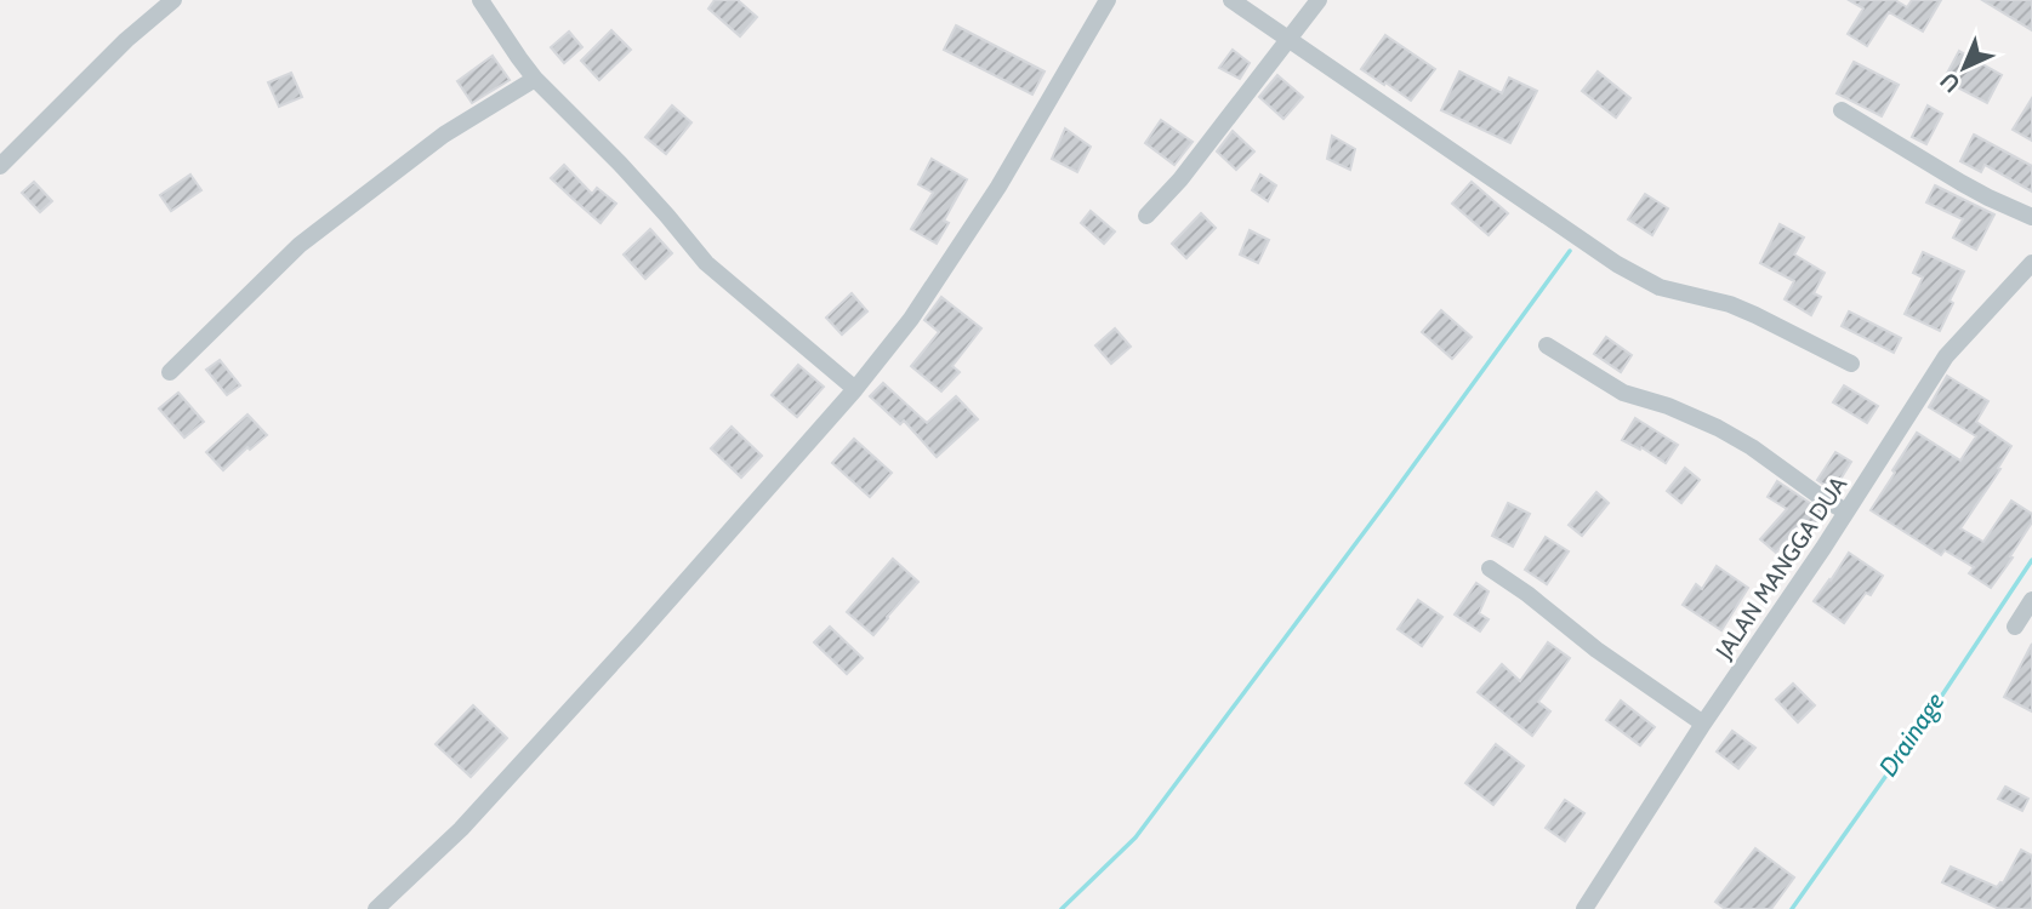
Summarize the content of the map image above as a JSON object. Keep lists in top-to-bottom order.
{
  "streets": {
    "street": ["JALAN MANGGA DUA"]
  },
  "water": ["Drainage"],
  "north": "bottom left"
}
